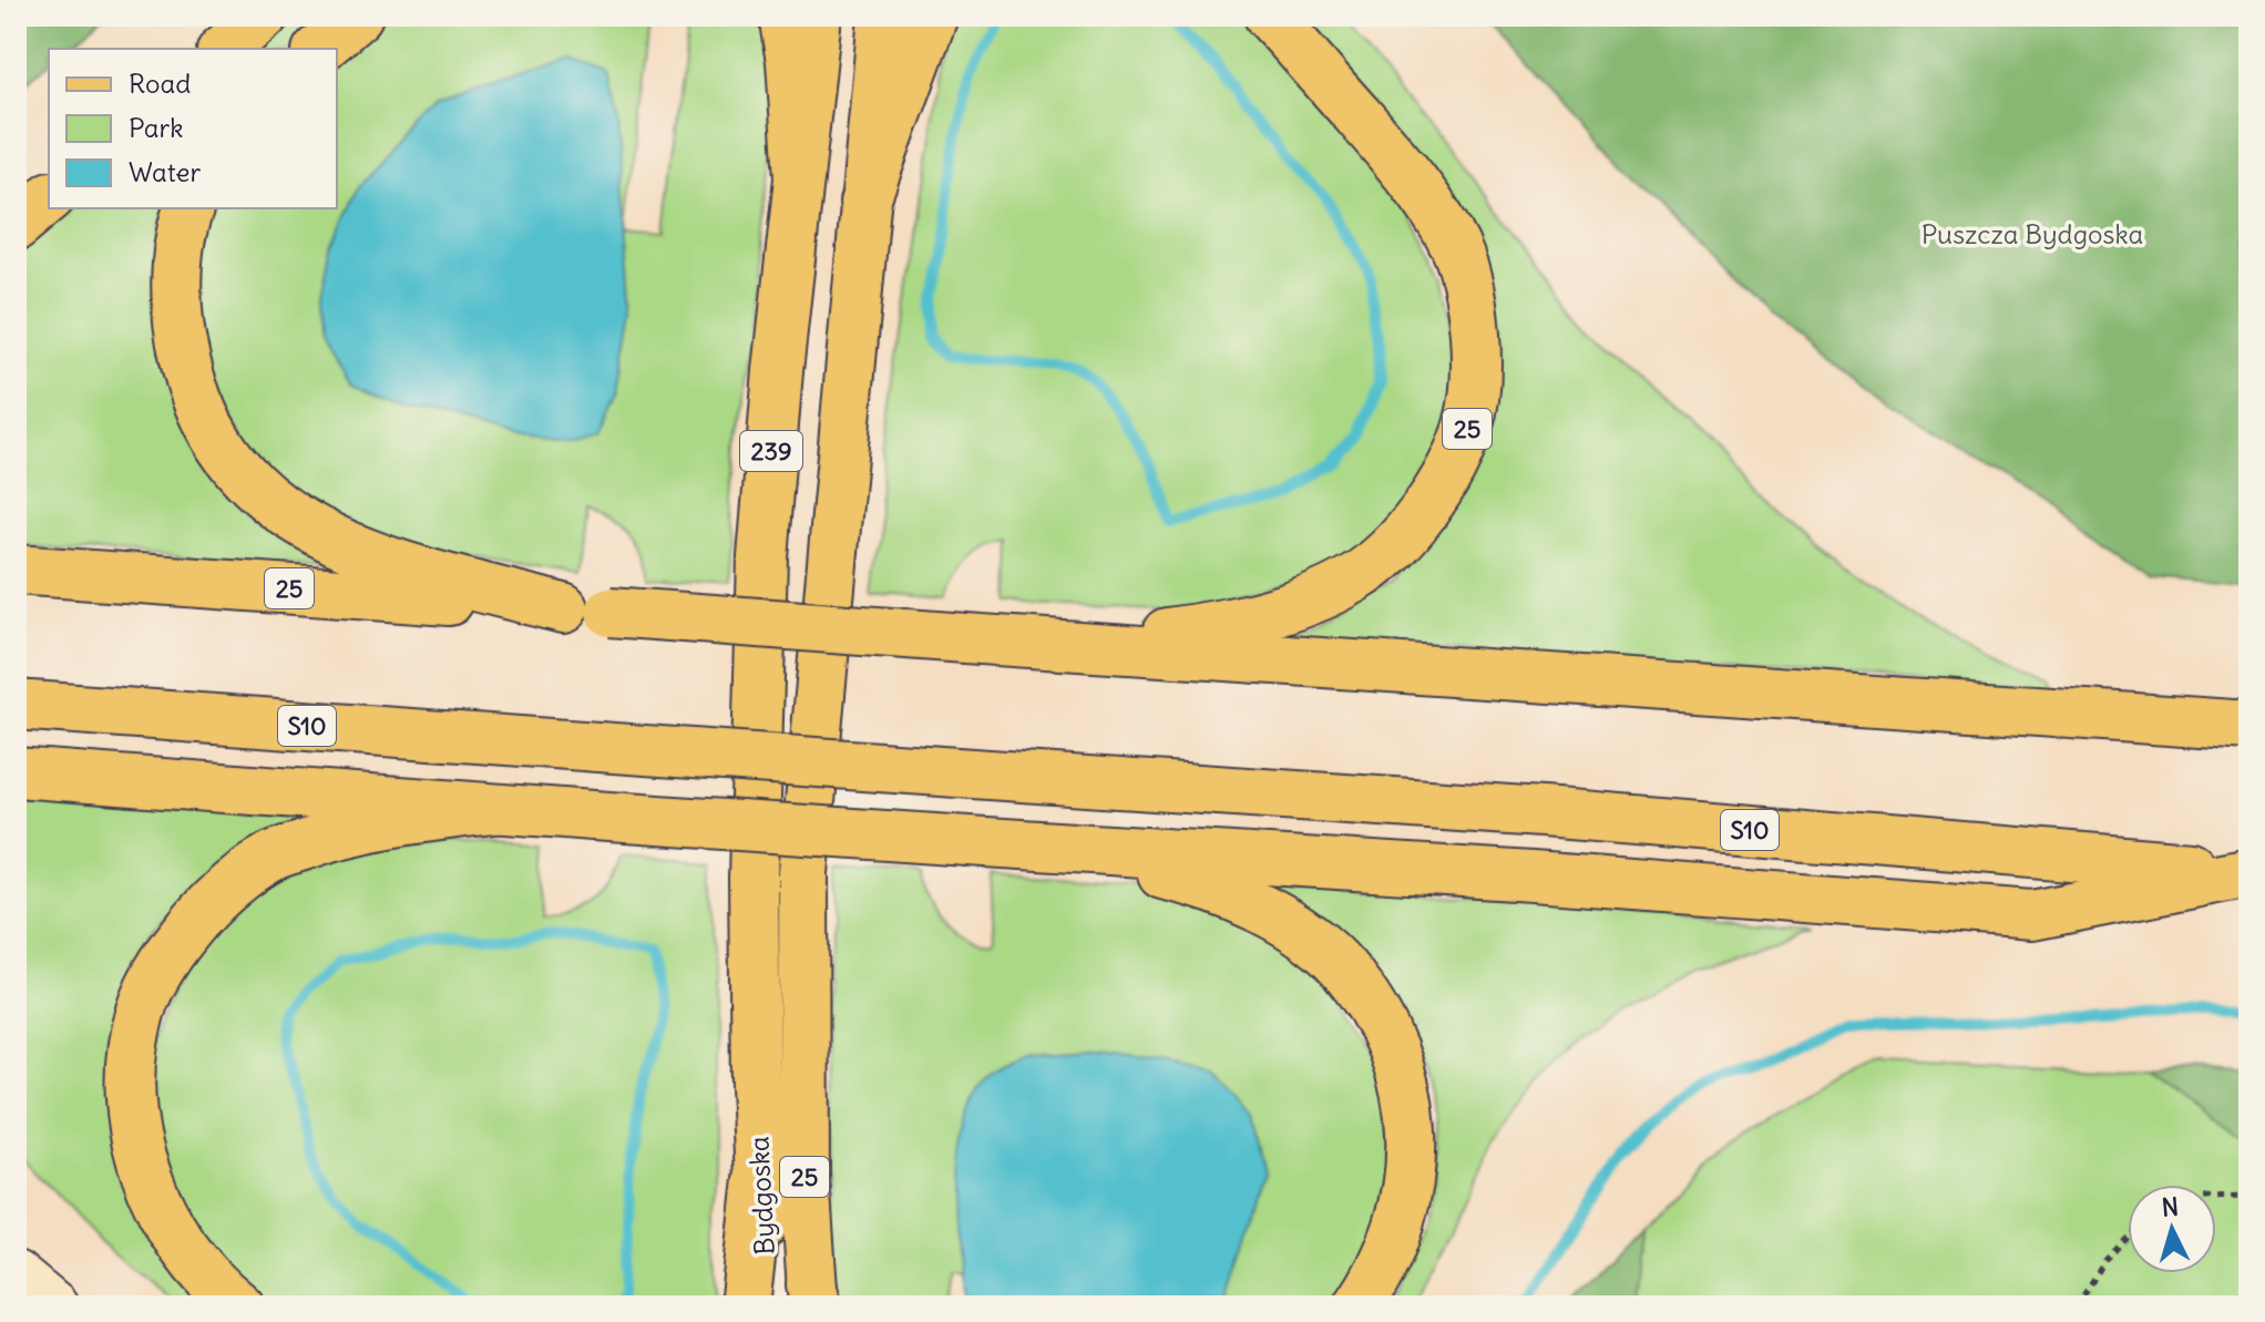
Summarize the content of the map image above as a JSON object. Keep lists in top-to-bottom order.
{
  "streets": {
    "main road": [
      "25",
      "239",
      "S10",
      "Bydgoska"
    ]
  },
  "crossings": [
    ["25", "Bydgoska"],
    ["239", "Bydgoska"]
  ],
  "parks": ["Puszcza Bydgoska"],
  "legend": ["Road", "Park", "Water"],
  "north": "top"
}
